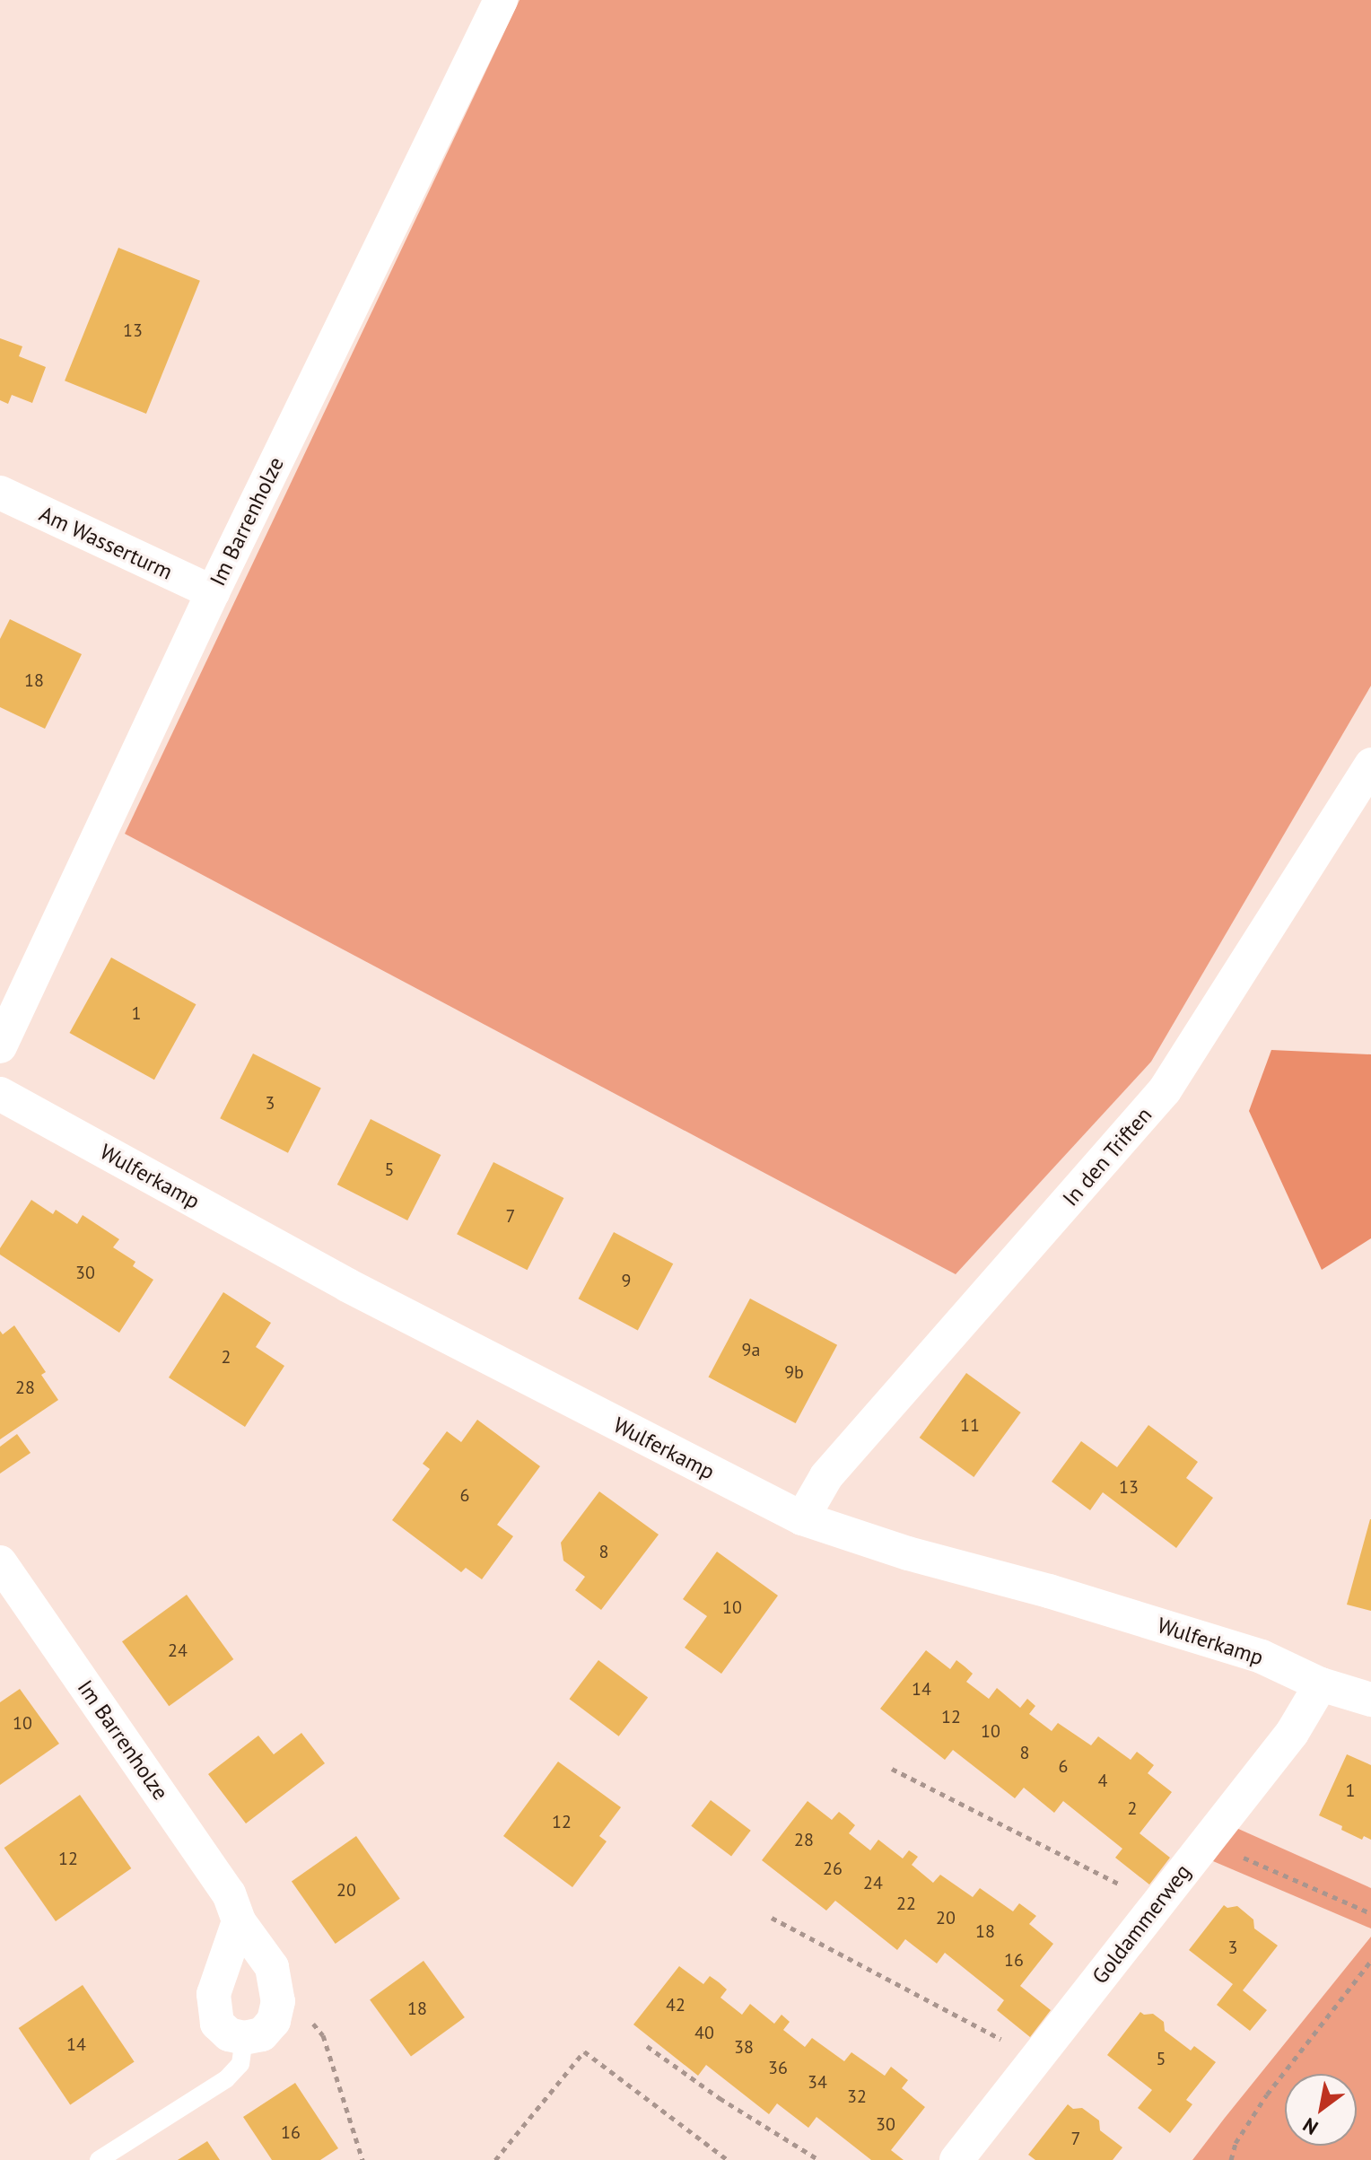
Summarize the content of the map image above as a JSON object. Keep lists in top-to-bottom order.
{
  "streets": {
    "street": [
      "Im Barrenholze",
      "Am Wasserturm",
      "In den Triften",
      "Wulferkamp",
      "Goldammerweg"
    ]
  },
  "crossings": [
    ["Im Barrenholze", "Am Wasserturm"],
    ["In den Triften", "Wulferkamp"],
    ["Wulferkamp", "Goldammerweg"]
  ],
  "house_numbers": [
    "13",
    "18",
    "1",
    "3",
    "5",
    "7",
    "30",
    "9",
    "9a",
    "2",
    "9b",
    "28",
    "11",
    "13",
    "6",
    "8",
    "10",
    "24",
    "14",
    "12",
    "10",
    "10",
    "8",
    "6",
    "4",
    "1",
    "2",
    "12",
    "28",
    "12",
    "26",
    "24",
    "20",
    "22",
    "20",
    "18",
    "3",
    "16",
    "42",
    "18",
    "40",
    "14",
    "38",
    "5",
    "36",
    "34",
    "32",
    "30",
    "16",
    "7"
  ],
  "north": "bottom left"
}
